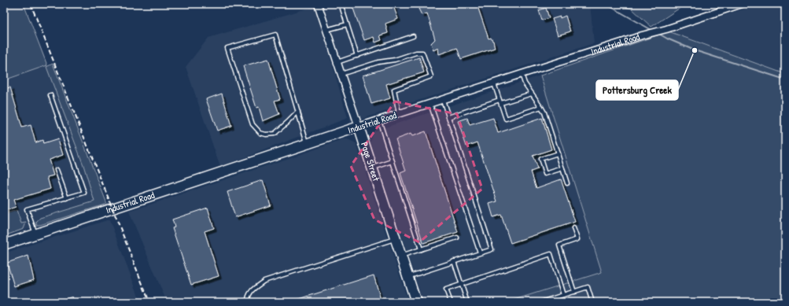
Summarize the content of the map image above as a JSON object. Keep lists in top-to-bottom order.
{
  "streets": {
    "street": ["Industrial Road", "Page Street"]
  },
  "crossings": [
    ["Industrial Road", "Page Street"]
  ],
  "places": ["Pottersburg Creek"]
}
